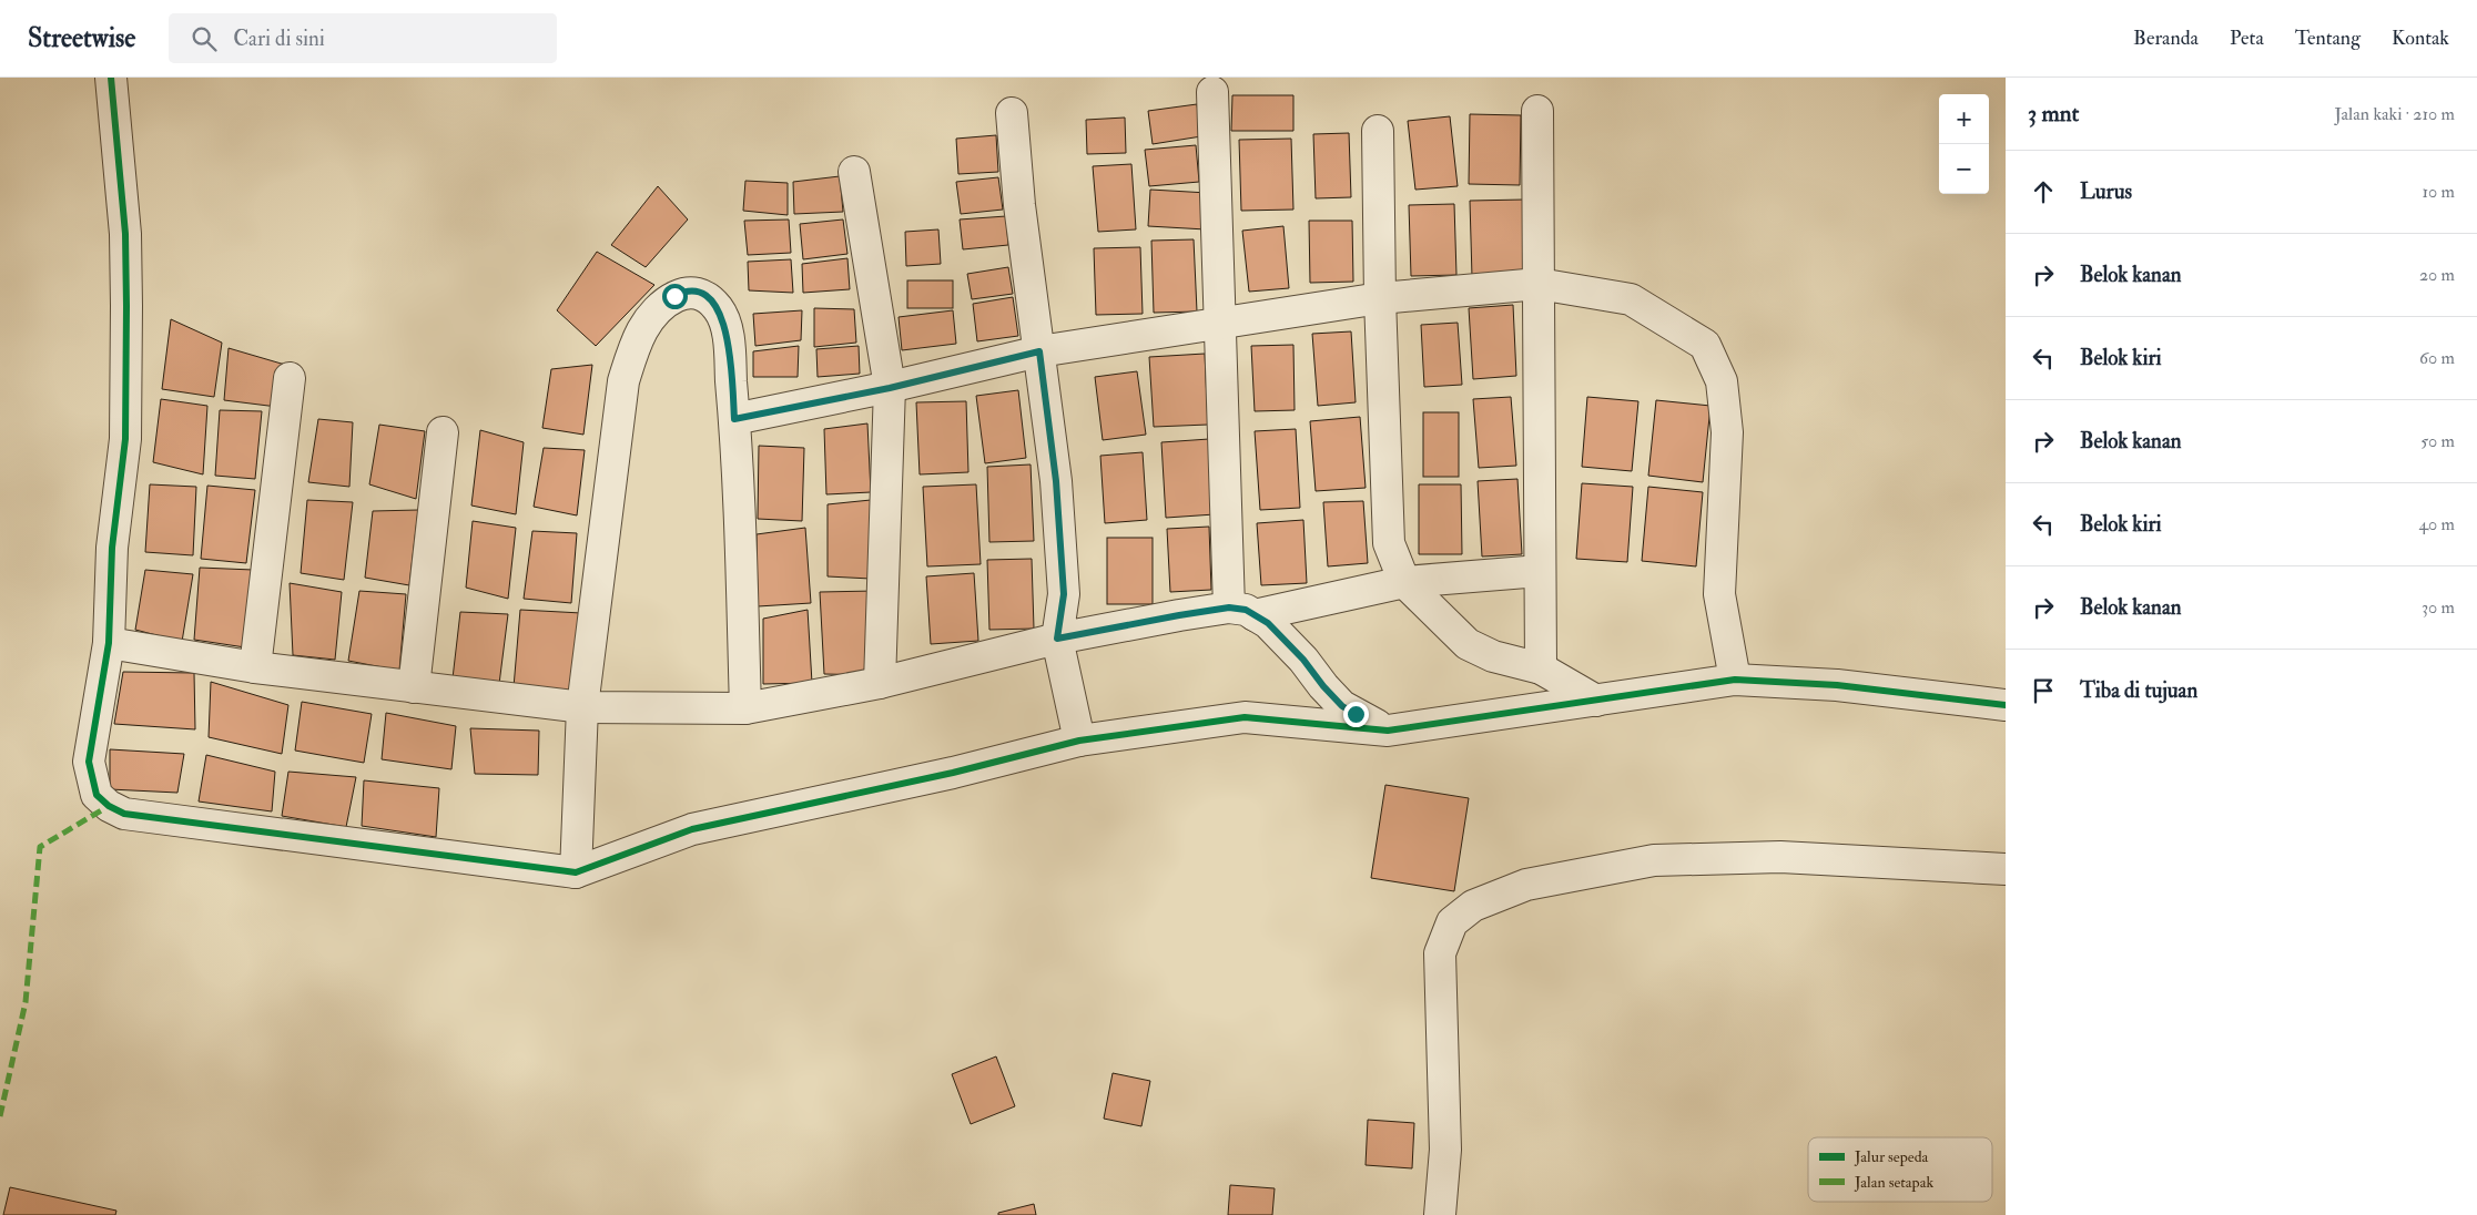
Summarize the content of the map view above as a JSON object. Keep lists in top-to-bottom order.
{
  "legend": ["Jalur sepeda", "Jalan setapak"],
  "page": {
    "header": "Streetwise",
    "search": "Cari di sini",
    "nav": [
      "Beranda",
      "Peta",
      "Tentang",
      "Kontak"
    ],
    "heading": ["3 mnt", "Jalan kaki · 210 m"],
    "map_buttons": ["+", "−"],
    "list": [
      ["Lurus", "10 m"],
      ["Belok kanan", "20 m"],
      ["Belok kiri", "60 m"],
      ["Belok kanan", "50 m"],
      ["Belok kiri", "40 m"],
      ["Belok kanan", "30 m"],
      "Tiba di tujuan"
    ]
  }
}
